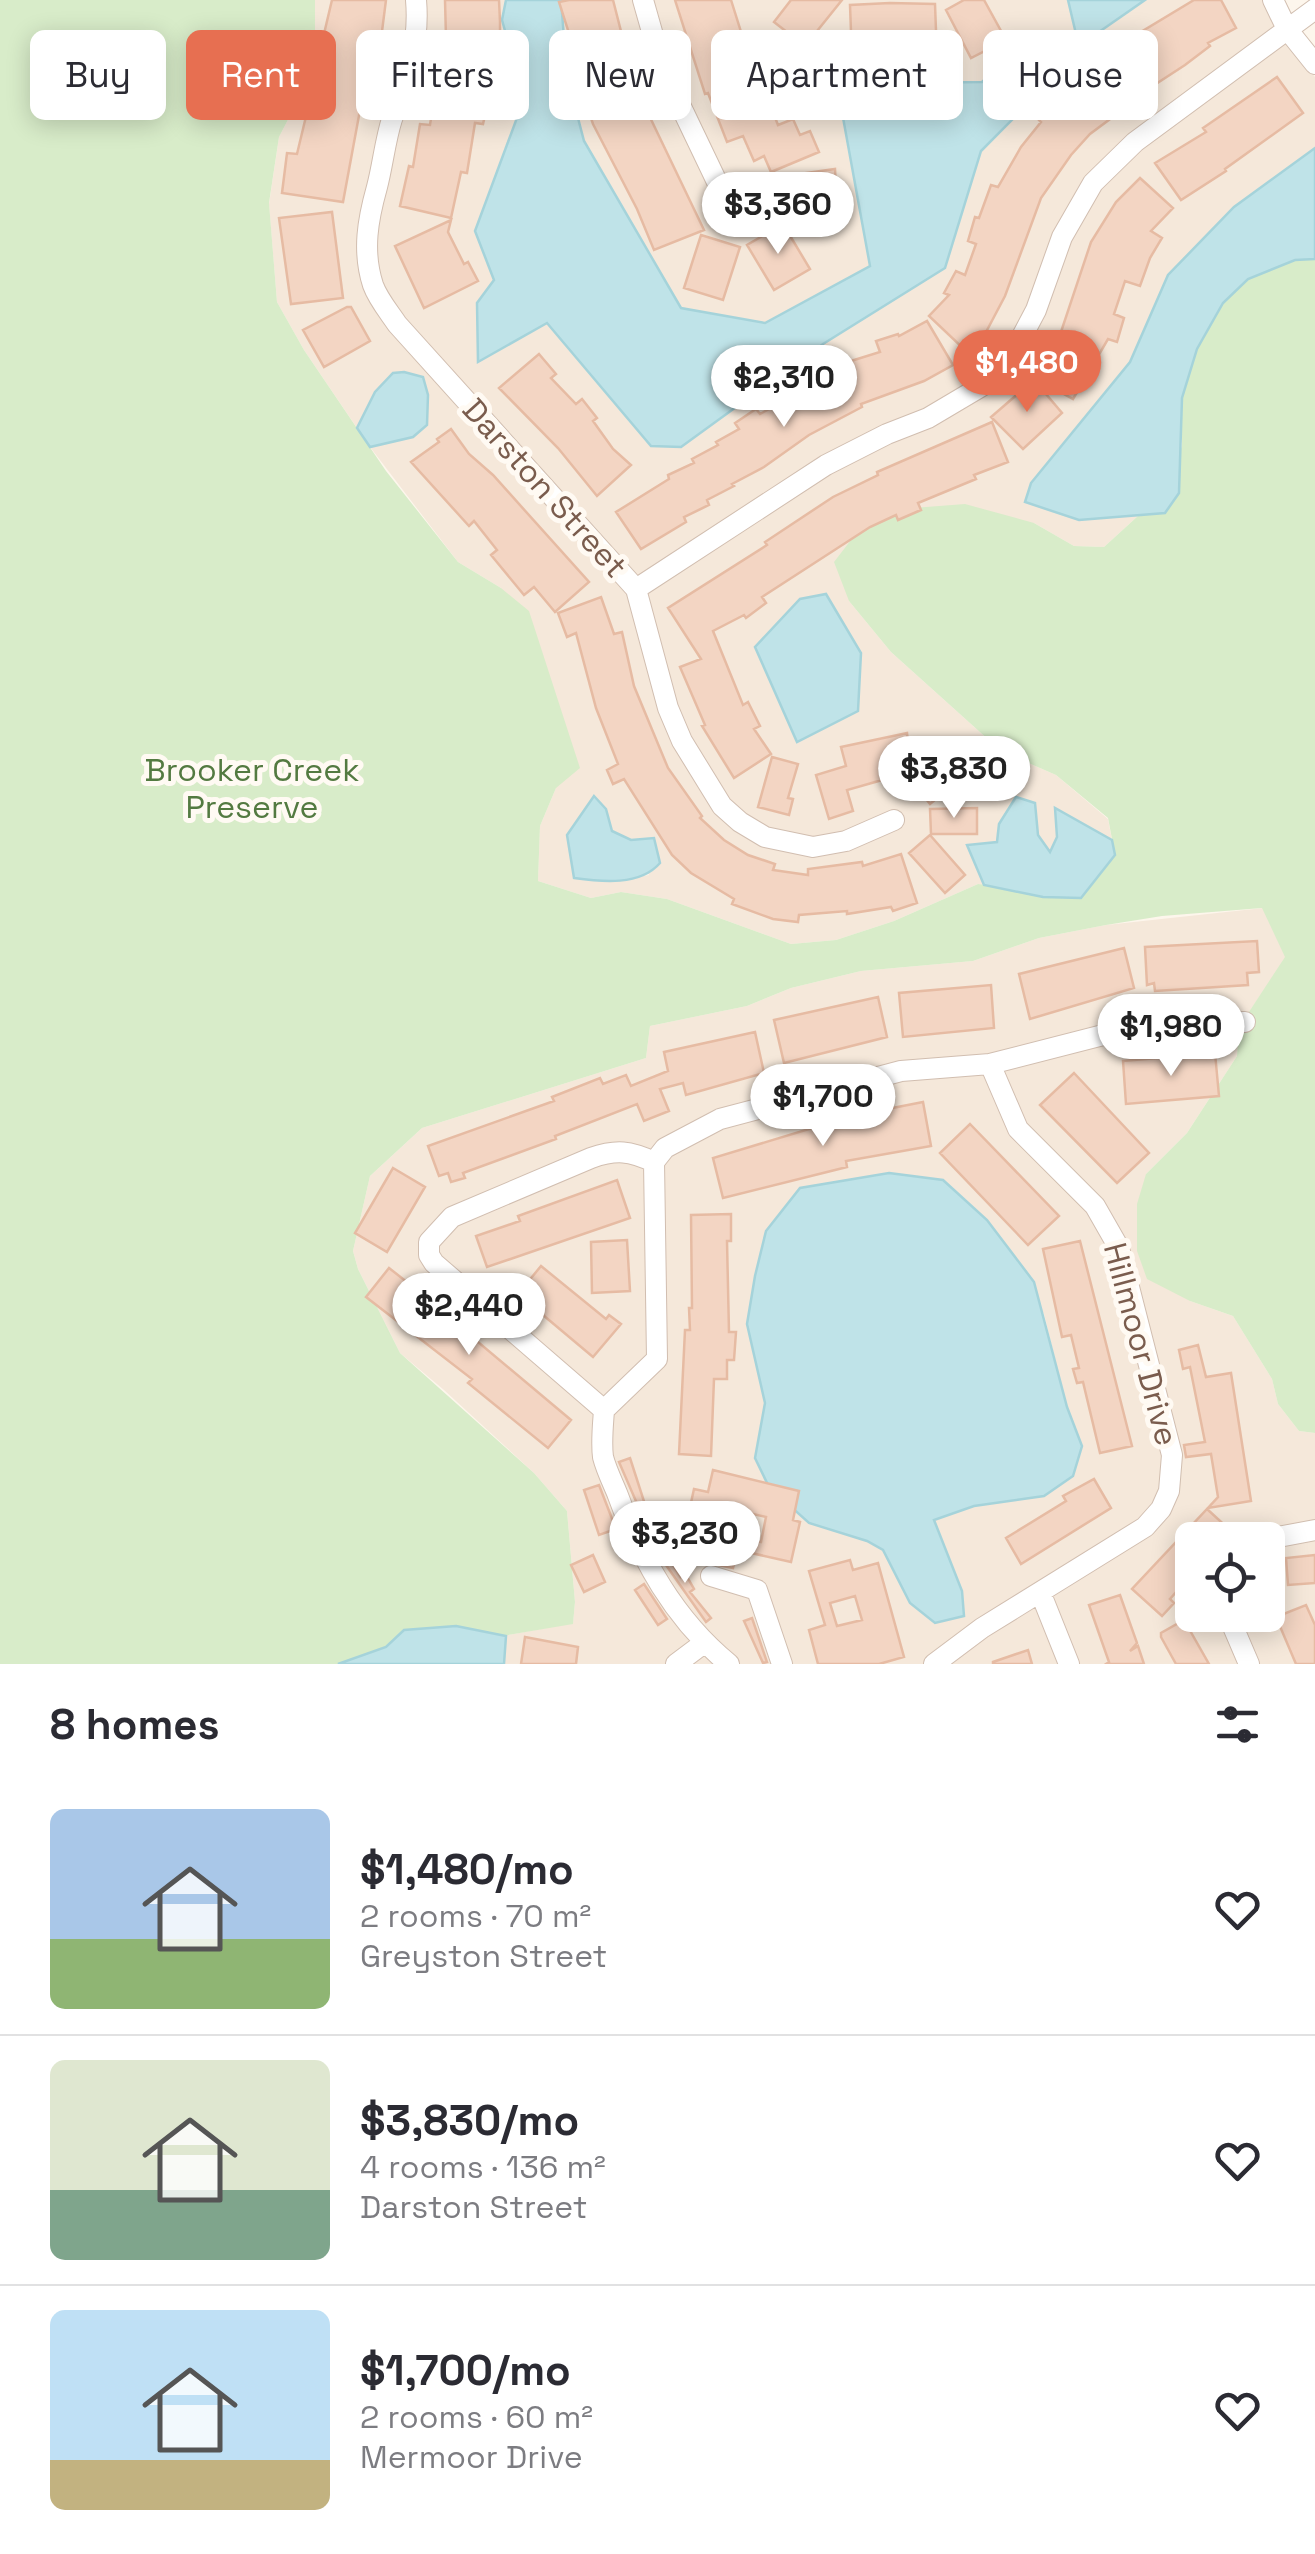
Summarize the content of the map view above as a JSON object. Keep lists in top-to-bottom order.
{
  "streets": {
    "street": ["Darston Street", "Hillmoor Drive"]
  },
  "parks": ["Brooker Creek Preserve"],
  "page": {
    "chip": [
      "Buy",
      "Rent",
      "Filters",
      "New",
      "Apartment",
      "House"
    ],
    "price": [
      "$3,360",
      "$1,480",
      "$2,310",
      "$3,830",
      "$1,980",
      "$1,700",
      "$2,440",
      "$3,230"
    ],
    "heading": "8 homes",
    "list": [
      {
        "name": "$1,480/mo",
        "note": "2 rooms · 70 m² · Greyston Street"
      },
      {
        "name": "$3,830/mo",
        "note": "4 rooms · 136 m² · Darston Street"
      },
      {
        "name": "$1,700/mo",
        "note": "2 rooms · 60 m² · Mermoor Drive"
      }
    ]
  }
}
